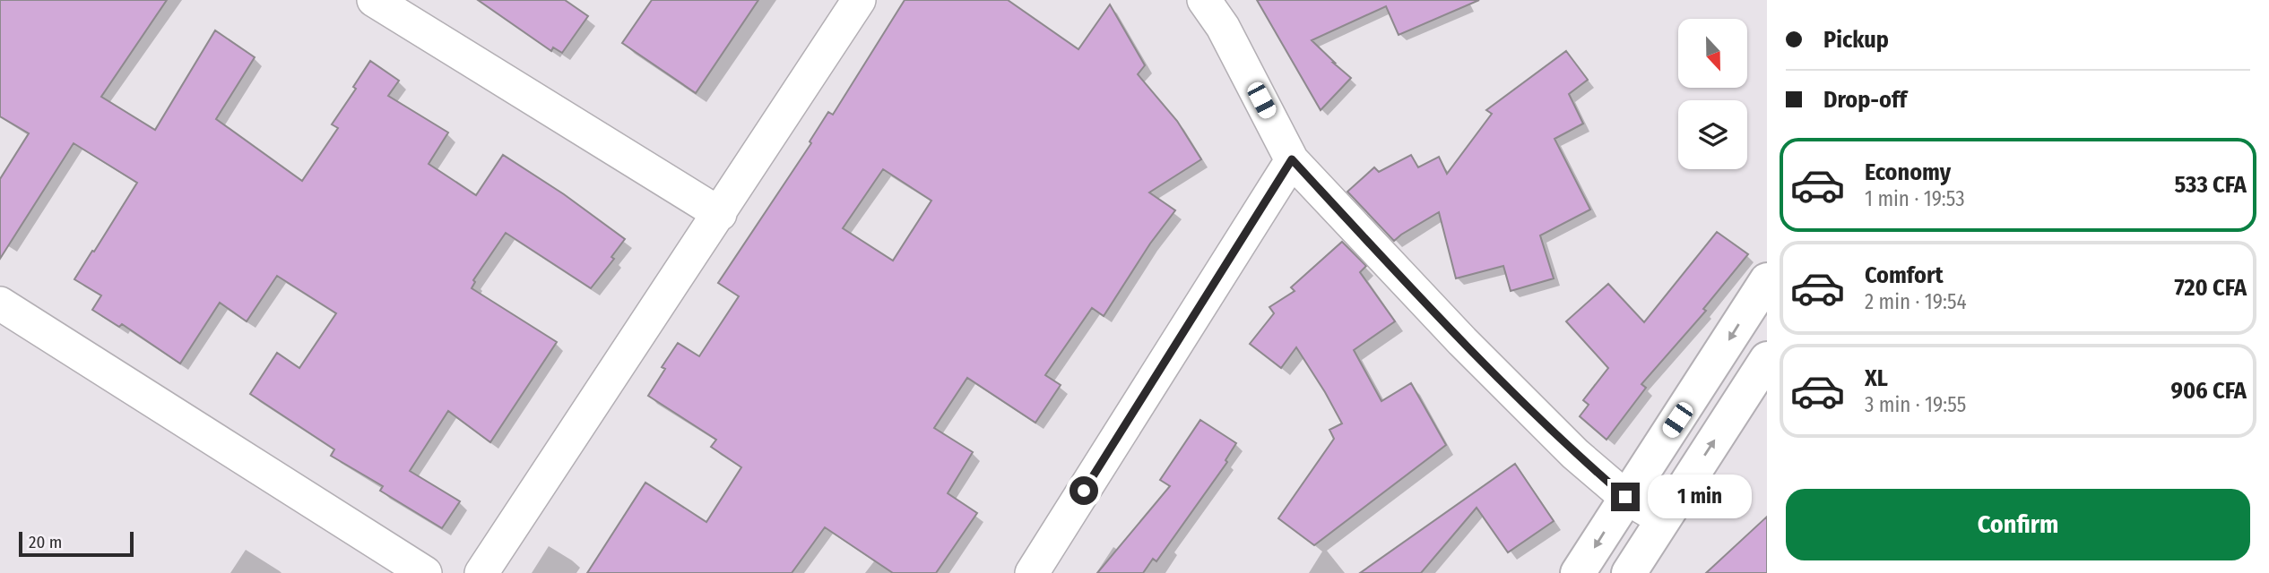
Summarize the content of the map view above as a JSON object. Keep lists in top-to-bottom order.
{
  "scale_bar": "20 m",
  "north": "bottom",
  "page": {
    "banner": ["Pickup", "Drop-off"],
    "list": [
      {
        "name": "Economy",
        "note": "1 min · 19:53",
        "value": "533 CFA"
      },
      {
        "name": "Comfort",
        "note": "2 min · 19:54",
        "value": "720 CFA"
      },
      {
        "name": "XL",
        "note": "3 min · 19:55",
        "value": "906 CFA"
      }
    ],
    "bubble": "1 min",
    "buttons": "Confirm",
    "scale": "20 m"
  }
}
